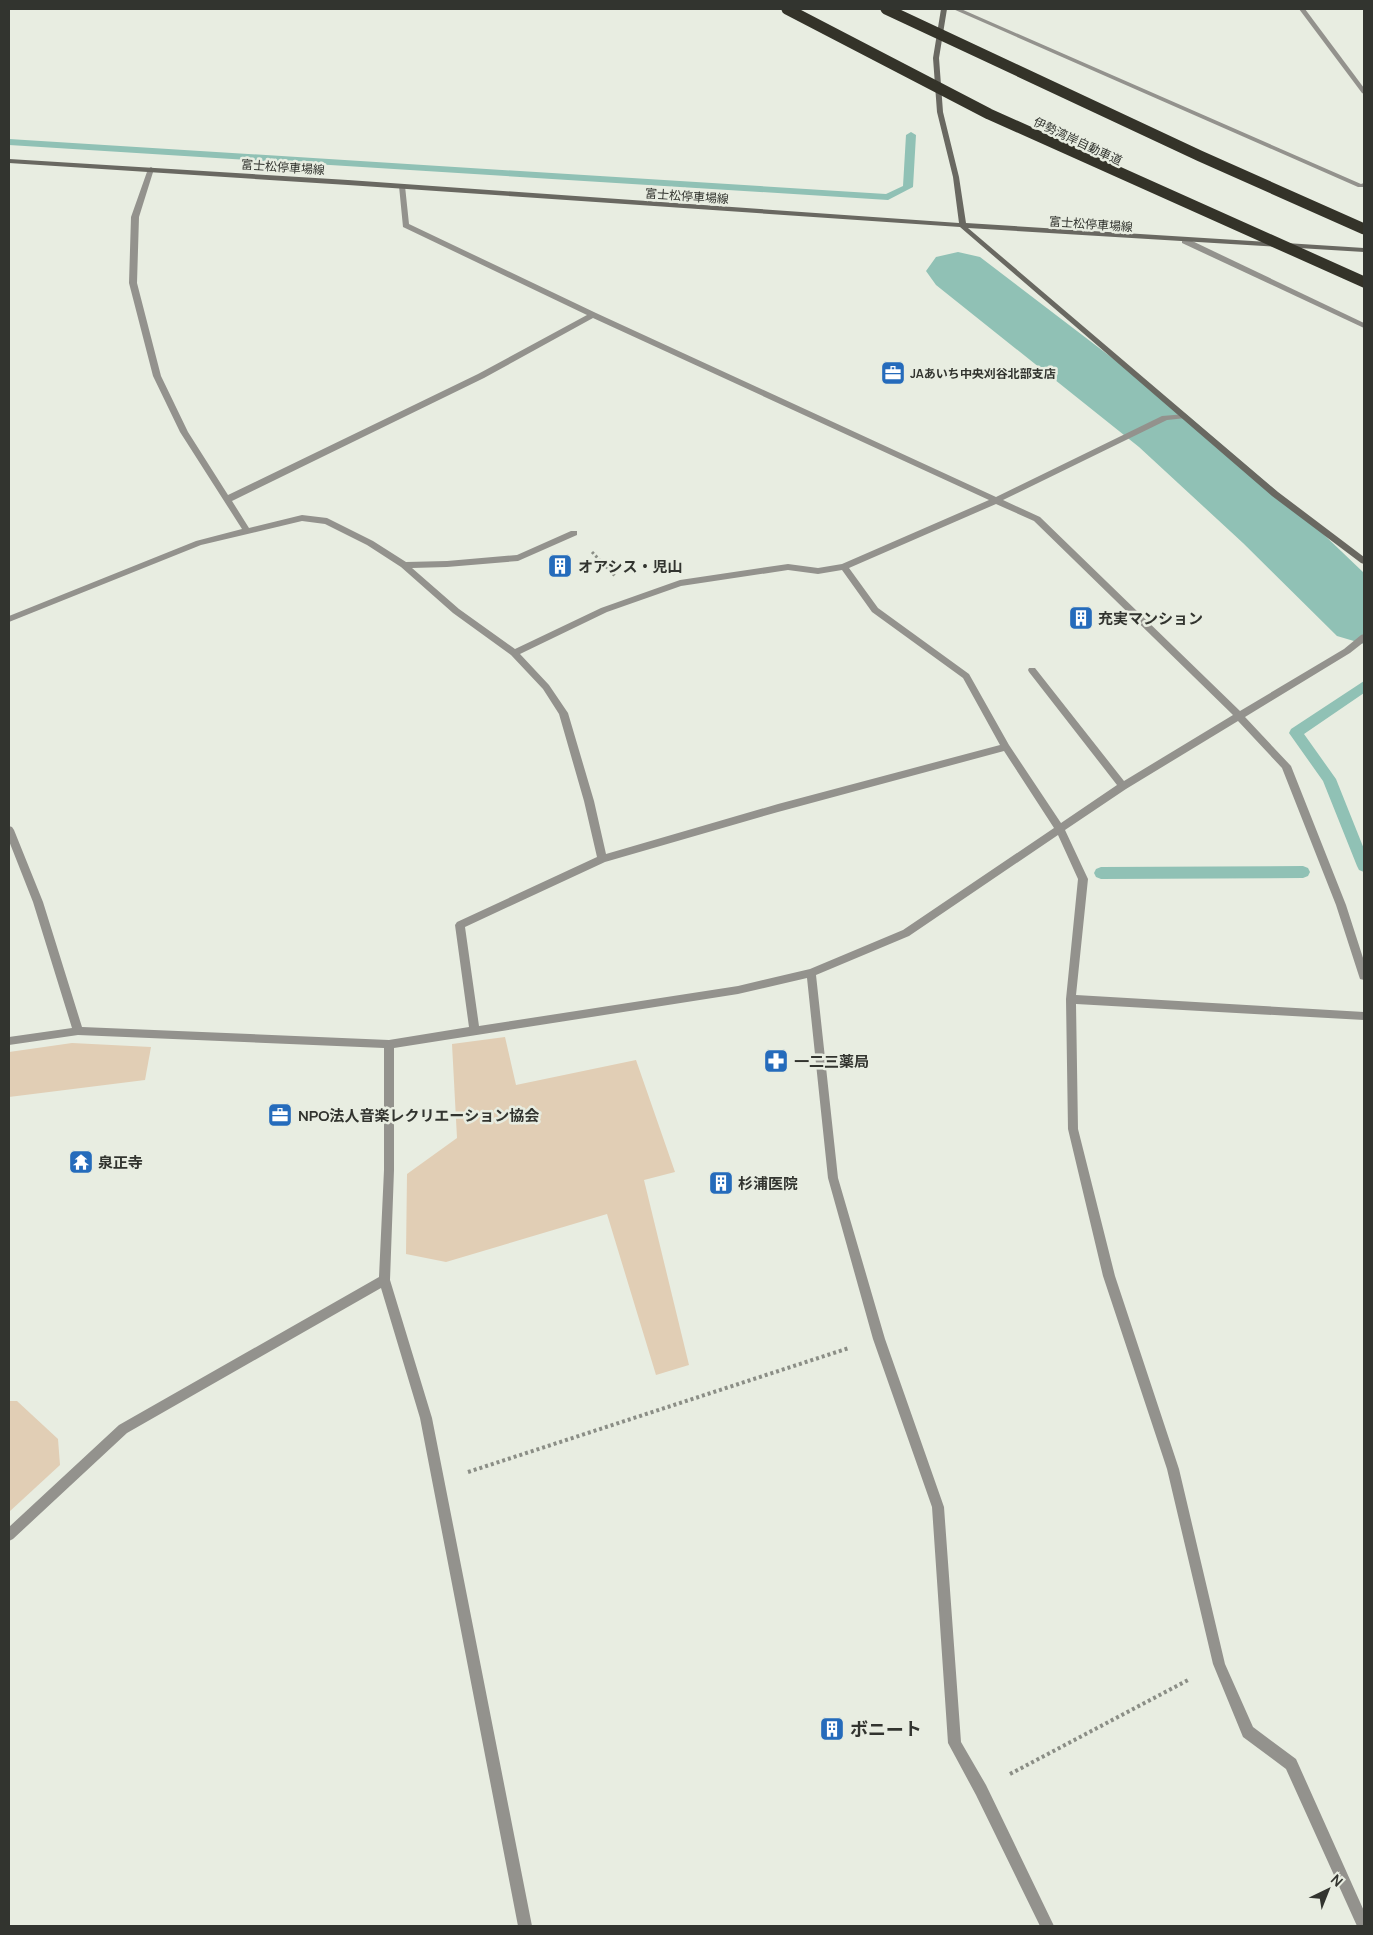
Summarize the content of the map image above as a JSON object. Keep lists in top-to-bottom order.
{
  "streets": {
    "highway": ["伊勢湾岸自動車道"],
    "main road": ["富士松停車場線"]
  },
  "places": {
    "office": ["JAあいち中央刈谷北部支店", "NPO法人音楽レクリエーション協会"],
    "building": [
      "オアシス・児山",
      "充実マンション",
      "杉浦医院",
      "ボニート"
    ],
    "pharmacy": ["一二三薬局"],
    "temple": ["泉正寺"]
  },
  "north": "top right"
}
